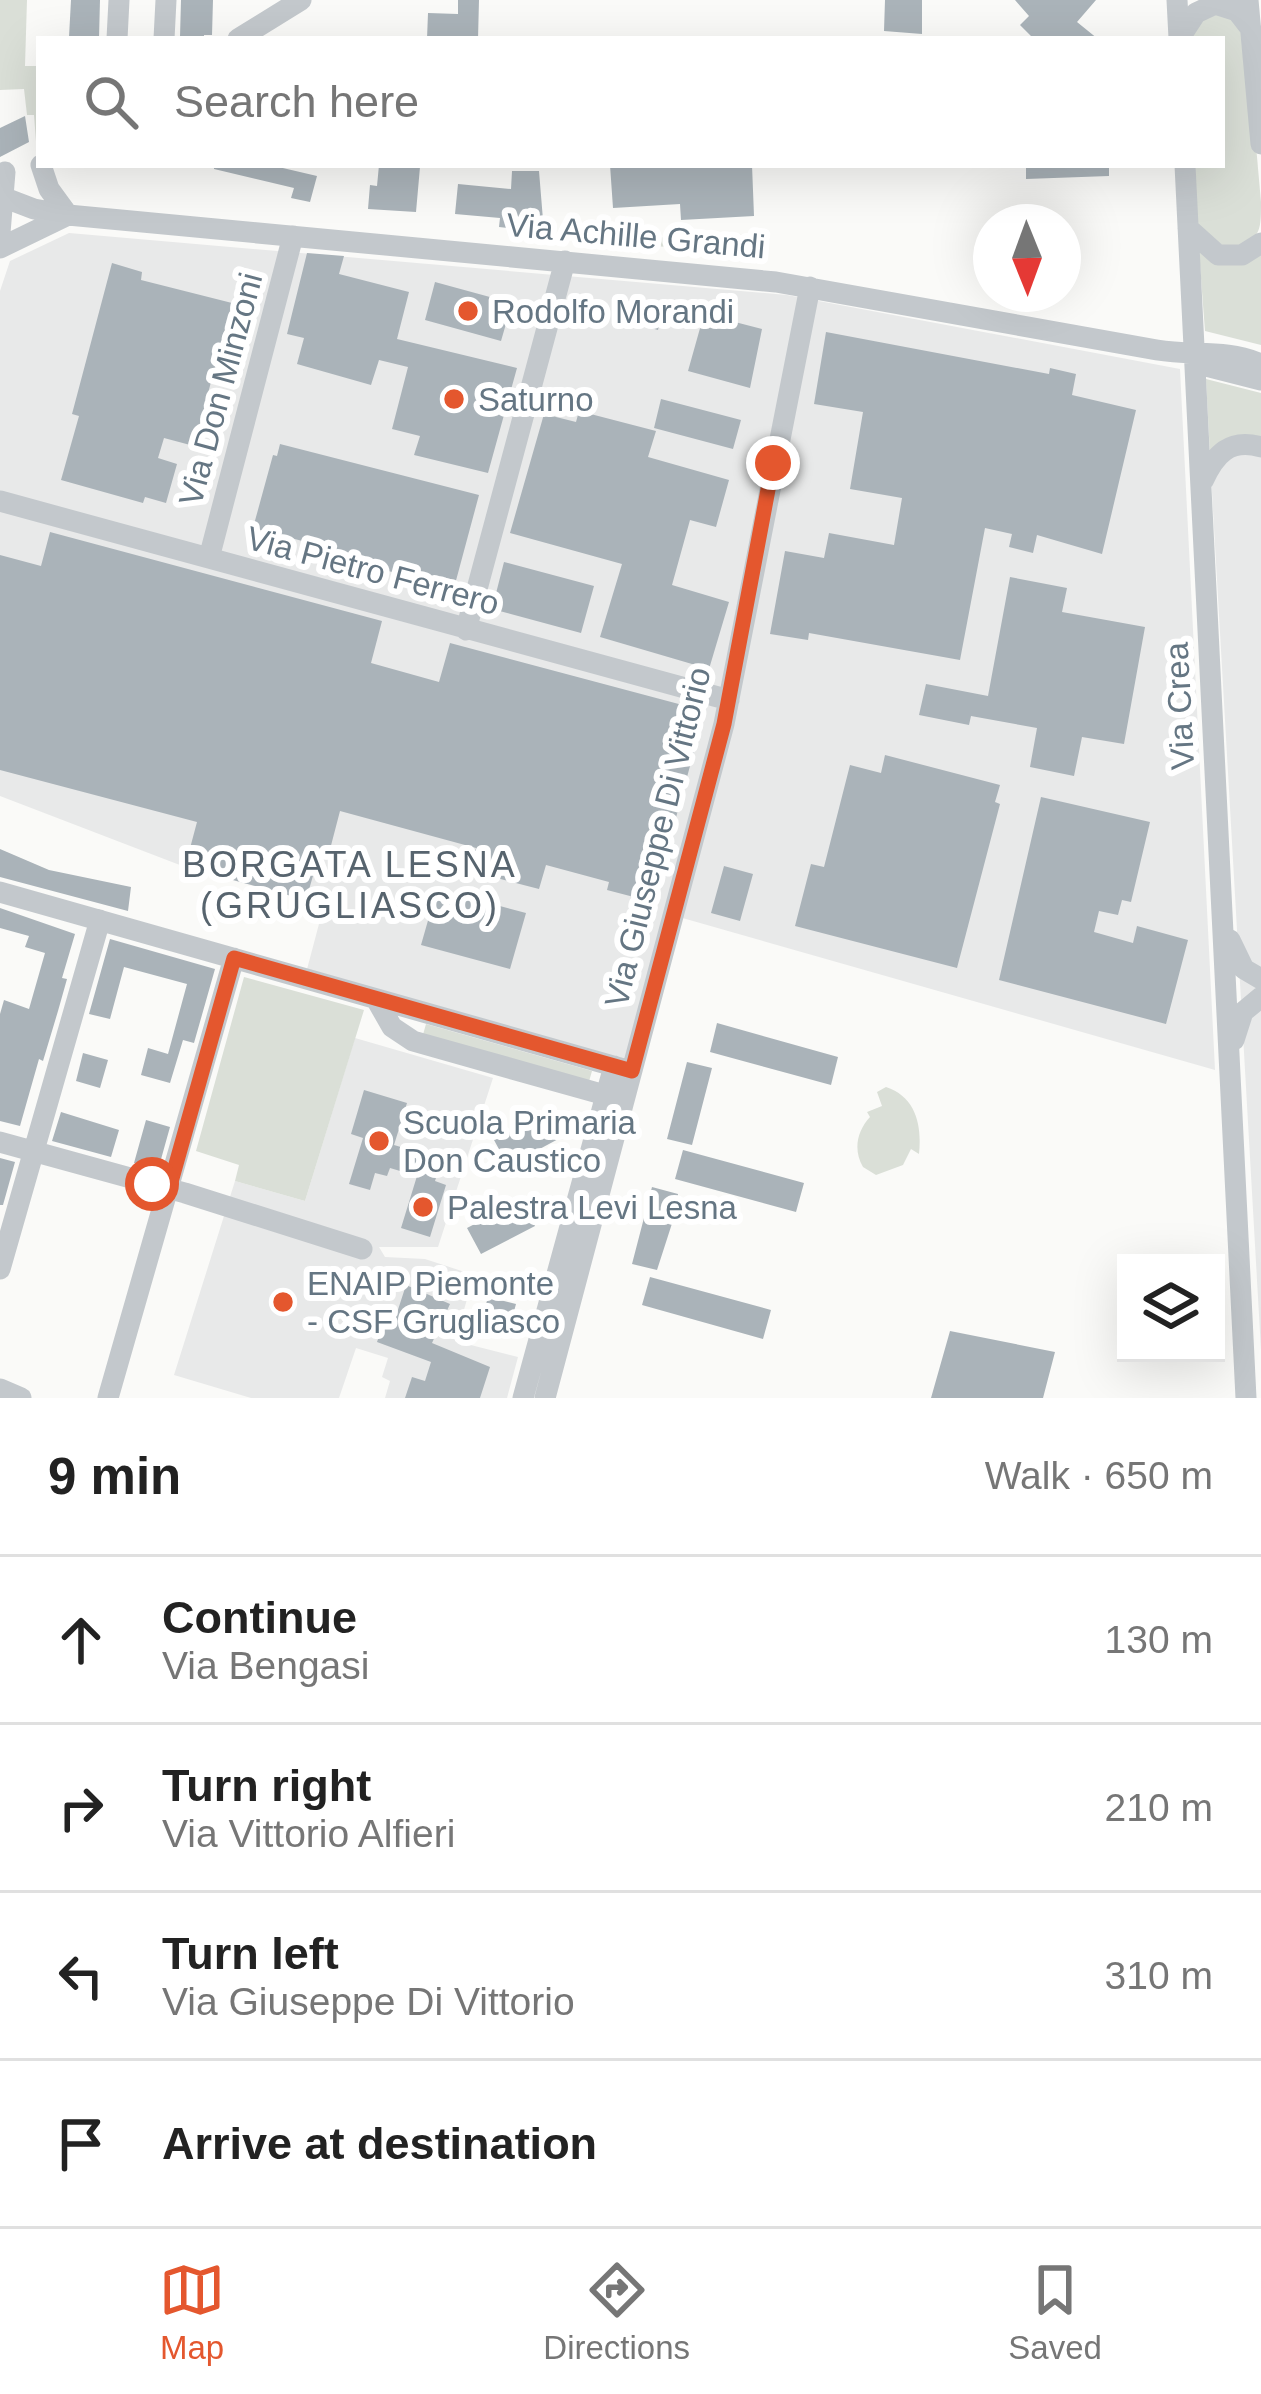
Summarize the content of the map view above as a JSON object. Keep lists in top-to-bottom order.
{
  "streets": {
    "street": [
      "Via Achille Grandi",
      "Via Don Minzoni",
      "Via Pietro Ferrero",
      "Via Crea",
      "Via Giuseppe Di Vittorio"
    ]
  },
  "crossings": [
    ["Via Achille Grandi", "Via Don Minzoni"],
    ["Via Achille Grandi", "Via Crea"],
    ["Via Achille Grandi", "Via Giuseppe Di Vittorio"],
    ["Via Don Minzoni", "Via Pietro Ferrero"],
    ["Via Pietro Ferrero", "Via Giuseppe Di Vittorio"]
  ],
  "districts": ["BORGATA LESNA (GRUGLIASCO)"],
  "places": [
    "Rodolfo Morandi",
    "Saturno",
    "Scuola Primaria Don Caustico",
    "Palestra Levi Lesna",
    "ENAIP Piemonte - CSF Grugliasco"
  ],
  "north": "bottom",
  "page": {
    "search": "Search here",
    "heading": ["9 min", "Walk · 650 m"],
    "list": [
      ["Continue", "Via Bengasi", "130 m"],
      ["Turn right", "Via Vittorio Alfieri", "210 m"],
      ["Turn left", "Via Giuseppe Di Vittorio", "310 m"],
      "Arrive at destination"
    ],
    "nav": ["Map", "Directions", "Saved"]
  }
}
